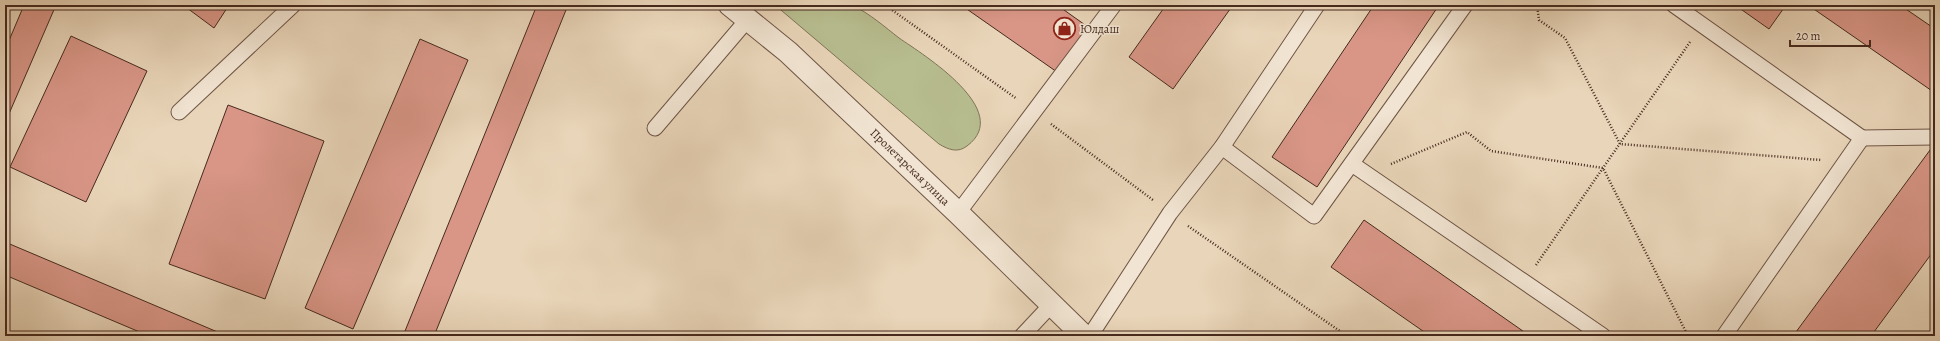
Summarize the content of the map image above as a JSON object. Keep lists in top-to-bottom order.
{
  "streets": {
    "street": ["Пролетарская улица"]
  },
  "places": {
    "shop": ["Юлдаш"]
  },
  "scale_bar": "20 m"
}
